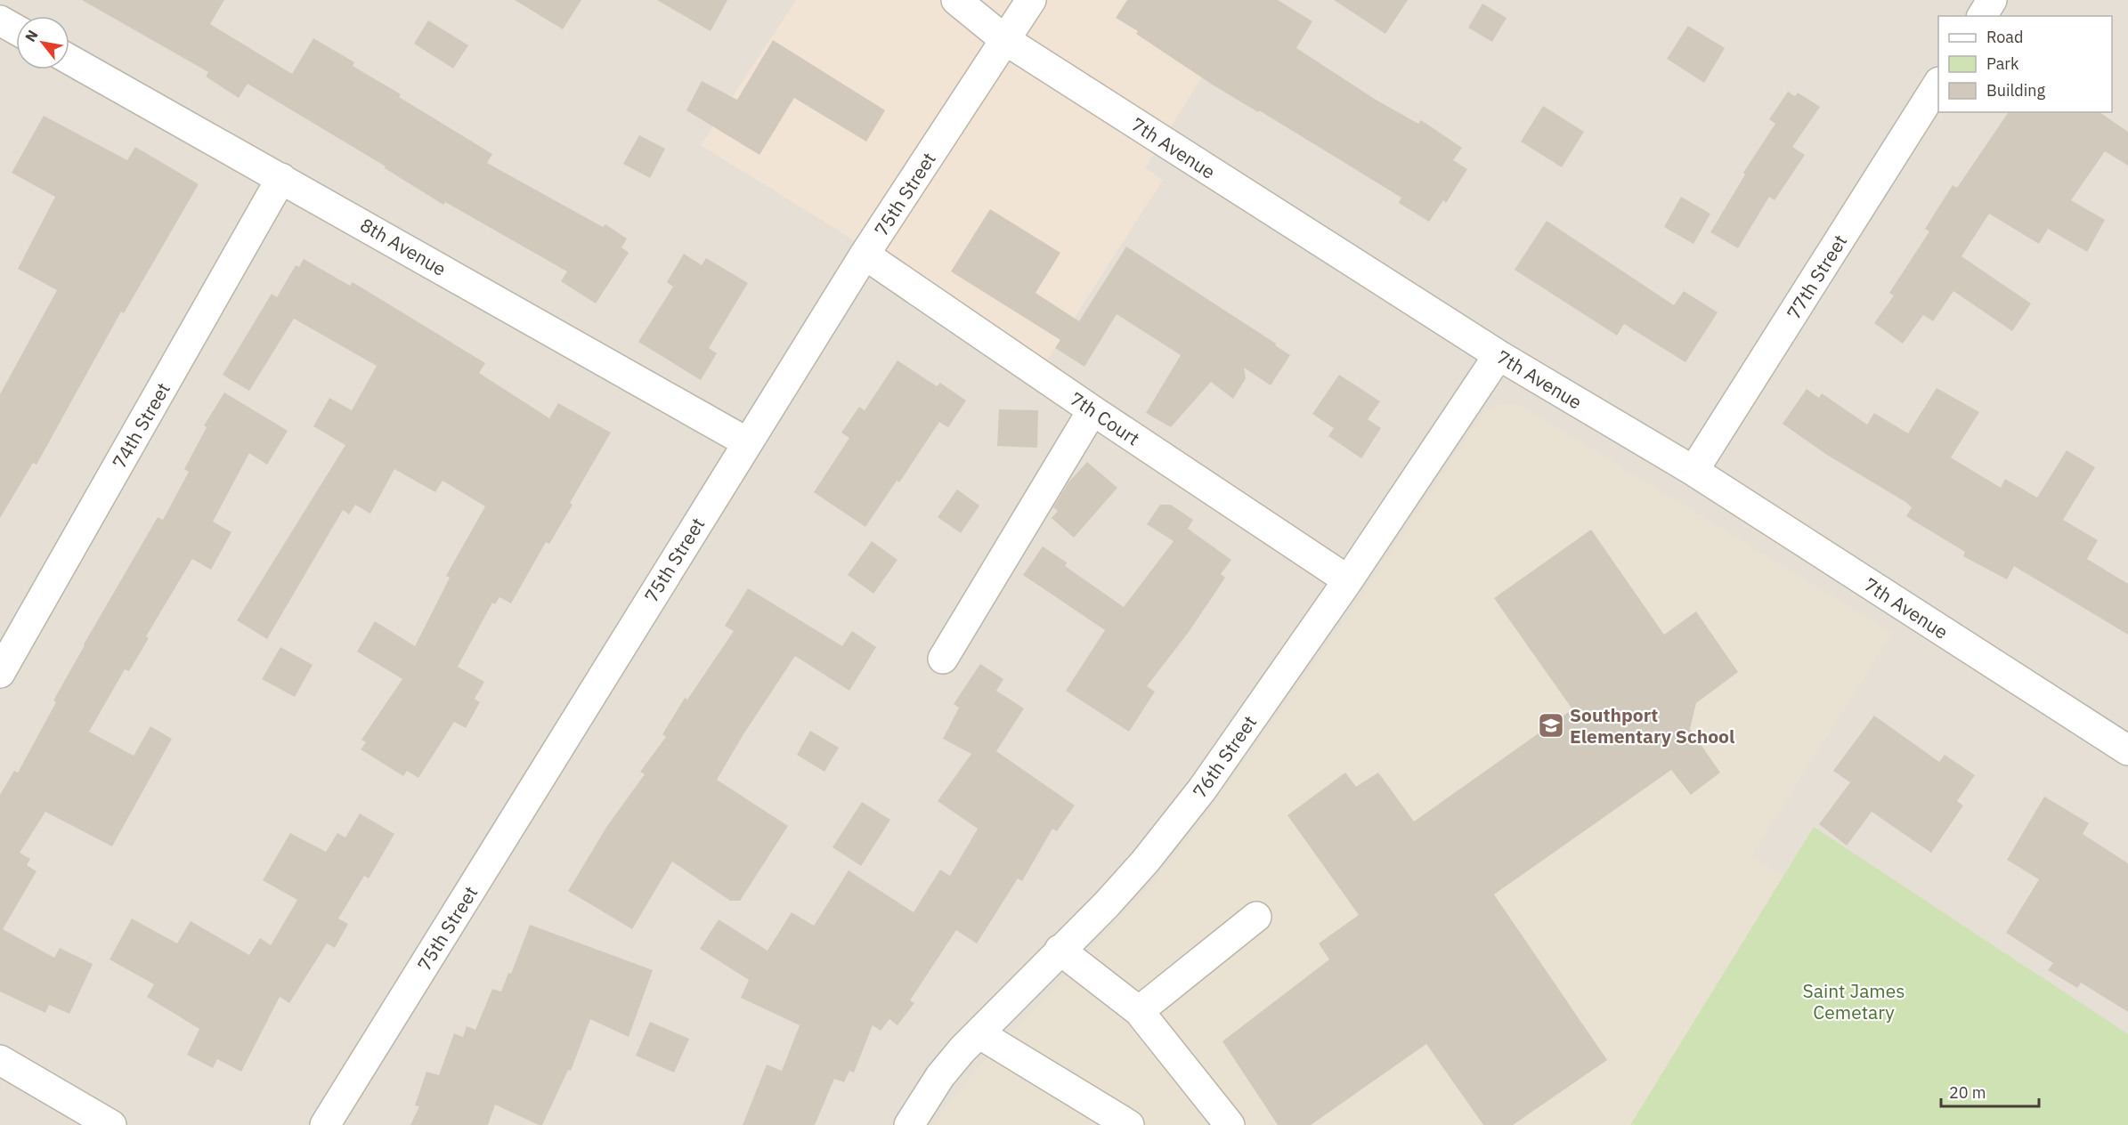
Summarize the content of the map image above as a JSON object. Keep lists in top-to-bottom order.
{
  "streets": {
    "street": [
      "7th Avenue",
      "75th Street",
      "8th Avenue",
      "77th Street",
      "7th Court",
      "74th Street",
      "76th Street"
    ]
  },
  "crossings": [
    ["7th Avenue", "75th Street"],
    ["7th Avenue", "77th Street"],
    ["7th Avenue", "76th Street"],
    ["75th Street", "8th Avenue"],
    ["75th Street", "7th Court"],
    ["8th Avenue", "74th Street"],
    ["7th Court", "76th Street"]
  ],
  "parks": ["Saint James Cemetary"],
  "places": {
    "school or university": ["Southport Elementary School"]
  },
  "legend": ["Road", "Park", "Building"],
  "scale_bar": "20 m",
  "north": "top left"
}
